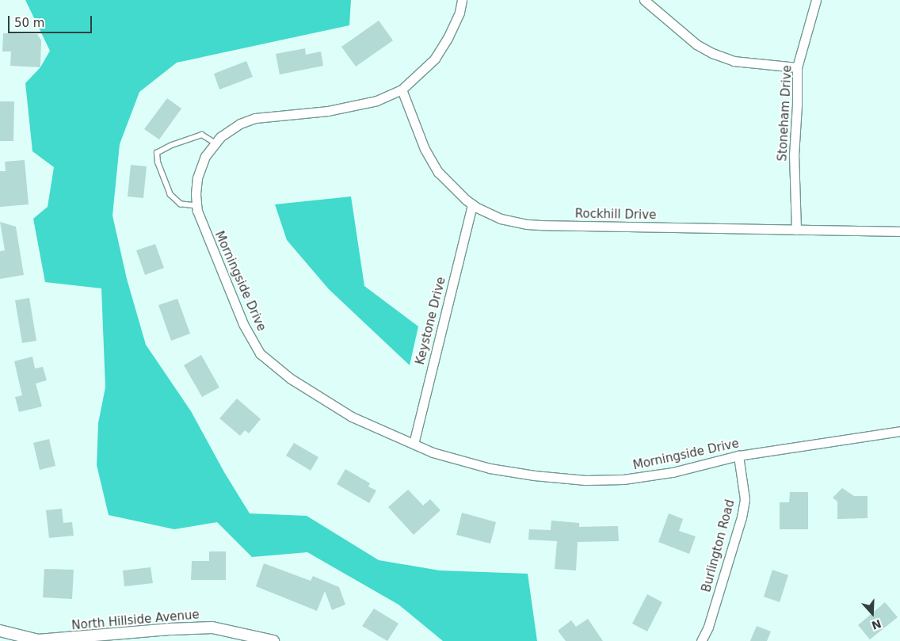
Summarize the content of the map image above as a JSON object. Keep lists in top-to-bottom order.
{
  "streets": {
    "street": [
      "Stoneham Drive",
      "Rockhill Drive",
      "Morningside Drive",
      "Keystone Drive",
      "Burlington Road",
      "North Hillside Avenue"
    ]
  },
  "crossings": [
    ["Stoneham Drive", "Rockhill Drive"],
    ["Rockhill Drive", "Morningside Drive"],
    ["Rockhill Drive", "Keystone Drive"],
    ["Morningside Drive", "Keystone Drive"],
    ["Morningside Drive", "Burlington Road"]
  ],
  "scale_bar": "50 m",
  "north": "bottom"
}
